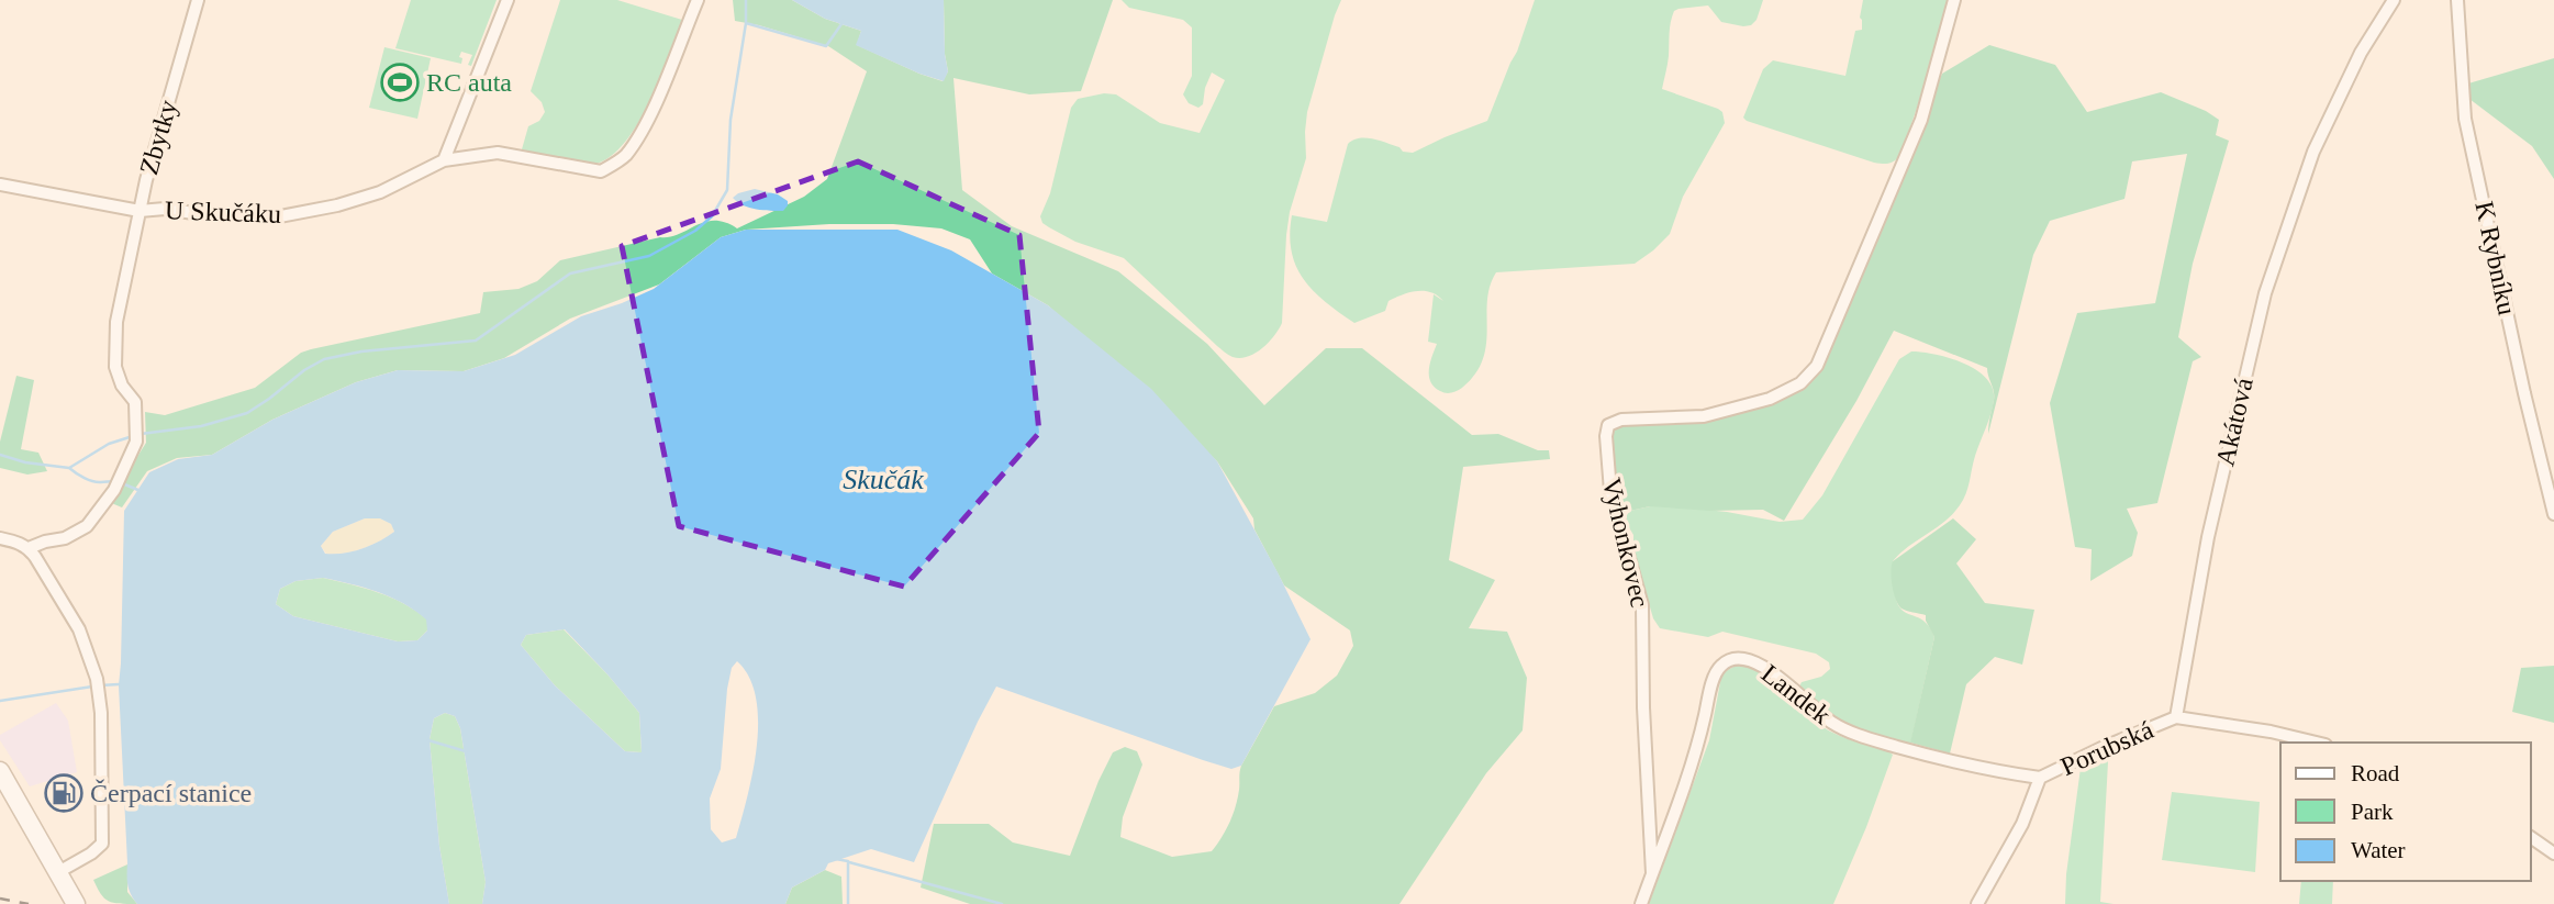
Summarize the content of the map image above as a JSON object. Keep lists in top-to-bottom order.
{
  "streets": {
    "street": [
      "Zbytky",
      "U Skučáku",
      "K Rybníku",
      "Akátová",
      "Vyhonkovec",
      "Landek",
      "Porubská"
    ]
  },
  "crossings": [
    ["Zbytky", "U Skučáku"],
    ["Akátová", "Porubská"],
    ["Vyhonkovec", "Landek"],
    ["Landek", "Porubská"]
  ],
  "water": ["Skučák"],
  "places": {
    "sports": ["RC auta"],
    "fuel station": ["Čerpací stanice"]
  },
  "legend": ["Road", "Park", "Water"]
}
